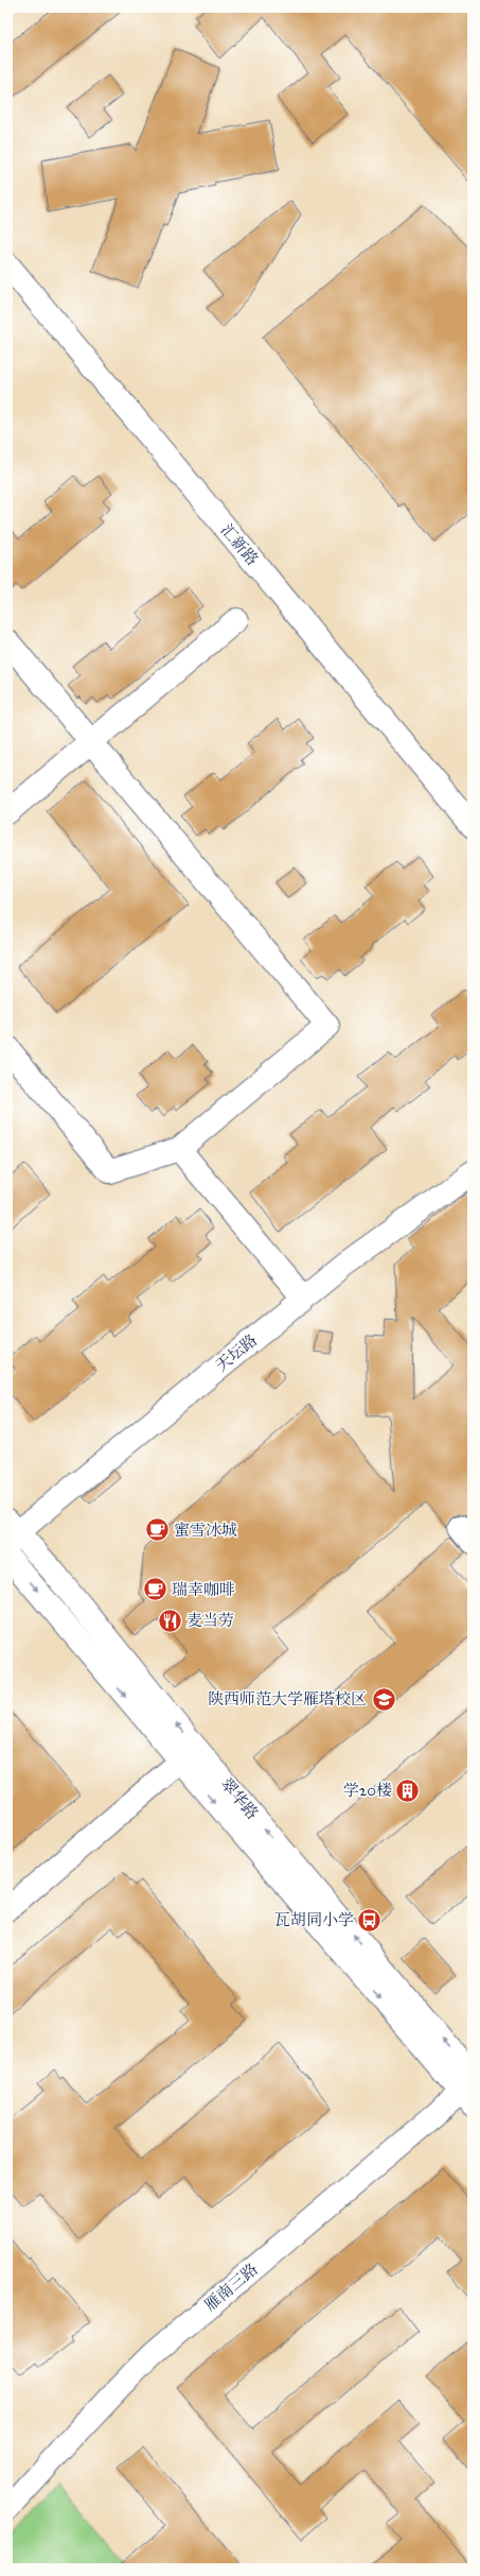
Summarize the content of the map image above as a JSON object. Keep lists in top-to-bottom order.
{
  "streets": {
    "street": [
      "汇新路",
      "天坛路",
      "翠华路",
      "雁南三路"
    ]
  },
  "crossings": [
    ["天坛路", "翠华路"],
    ["翠华路", "雁南三路"]
  ],
  "places": {
    "cafe": ["蜜雪冰城", "瑞幸咖啡"],
    "restaurant": ["麦当劳"],
    "school or university": ["陕西师范大学雁塔校区"],
    "building": ["学20楼"],
    "bus stop": ["瓦胡同小学"]
  }
}
